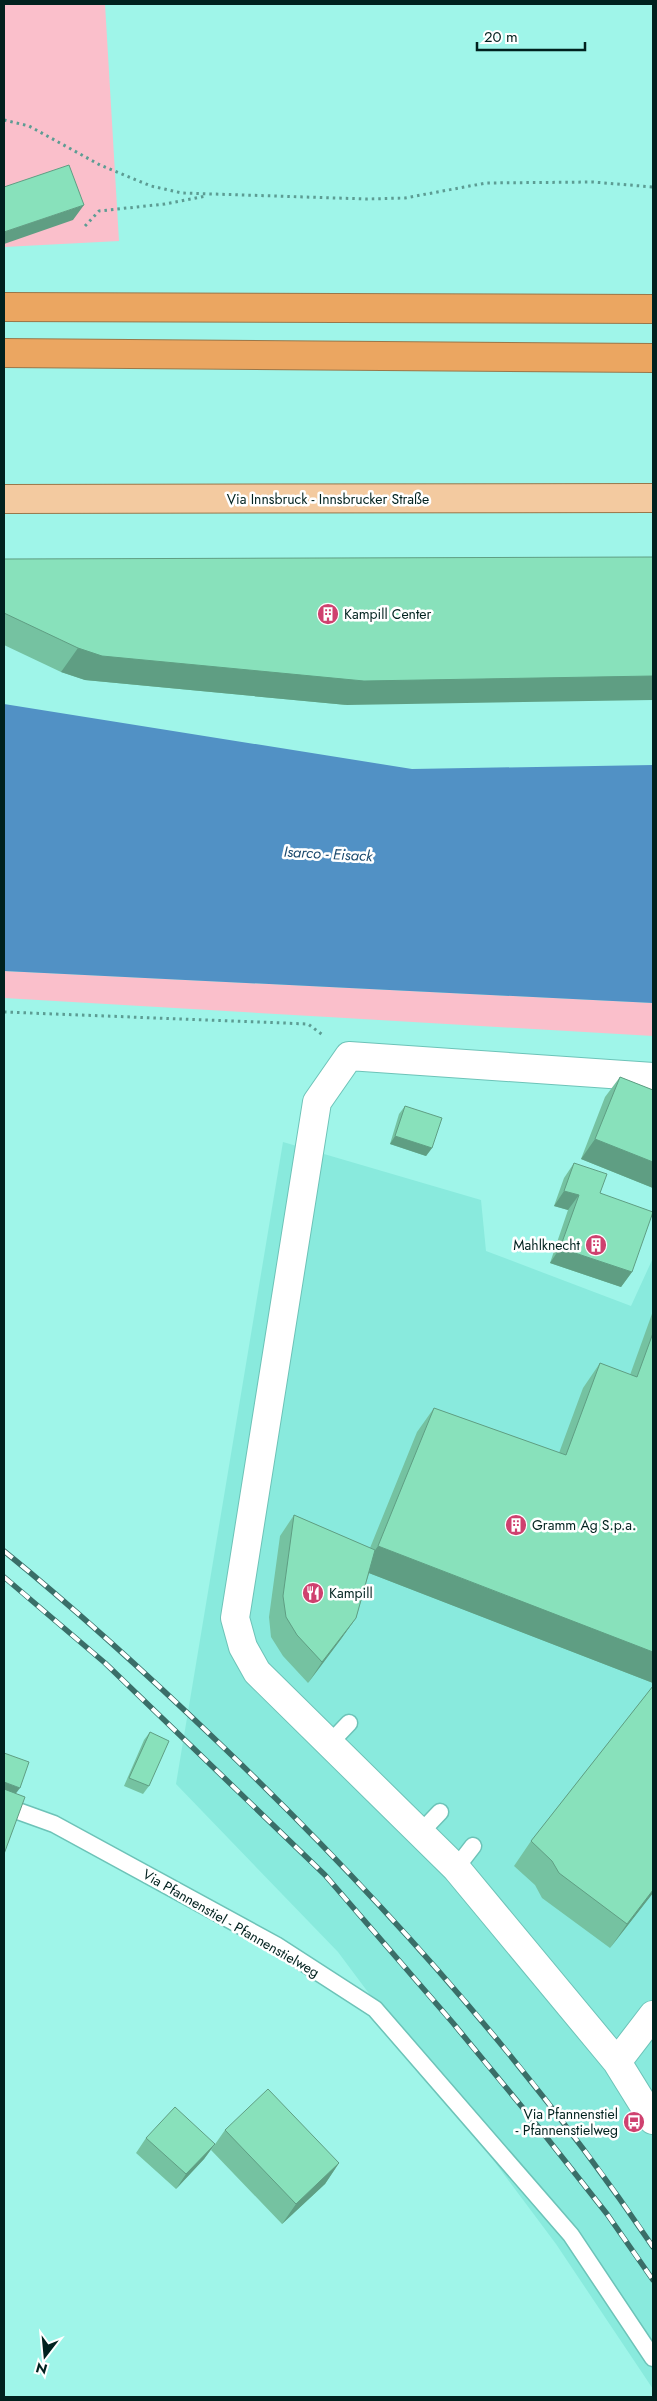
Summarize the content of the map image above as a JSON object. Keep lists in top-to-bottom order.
{
  "streets": {
    "main road": ["Via Innsbruck - Innsbrucker Straße"],
    "lane": ["Via Pfannenstiel - Pfannenstielweg"]
  },
  "water": ["Isarco - Eisack"],
  "places": {
    "building": ["Kampill Center", "Mahlknecht", "Gramm Ag S.p.a."],
    "restaurant": ["Kampill"],
    "bus stop": ["Via Pfannenstiel - Pfannenstielweg"]
  },
  "scale_bar": "20 m",
  "north": "bottom"
}
